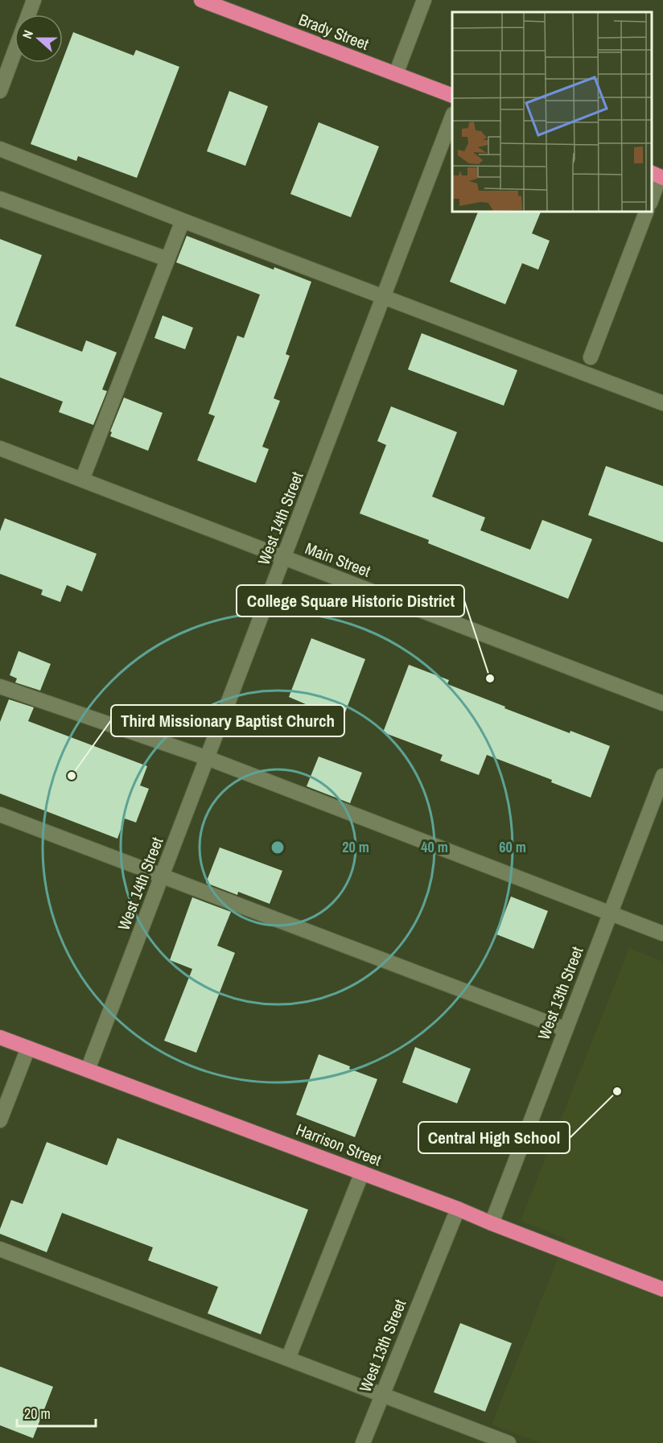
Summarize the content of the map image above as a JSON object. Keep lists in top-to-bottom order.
{
  "streets": {
    "highway": ["Brady Street", "Harrison Street"],
    "street": ["West 14th Street", "Main Street", "West 13th Street"]
  },
  "crossings": [
    ["West 14th Street", "Main Street"],
    ["West 14th Street", "Harrison Street"],
    ["West 13th Street", "Harrison Street"]
  ],
  "places": ["College Square Historic District", "Third Missionary Baptist Church", "Central High School"],
  "scale_bar": "20 m",
  "north": "left",
  "rings": ["20 m", "40 m", "60 m"]
}
